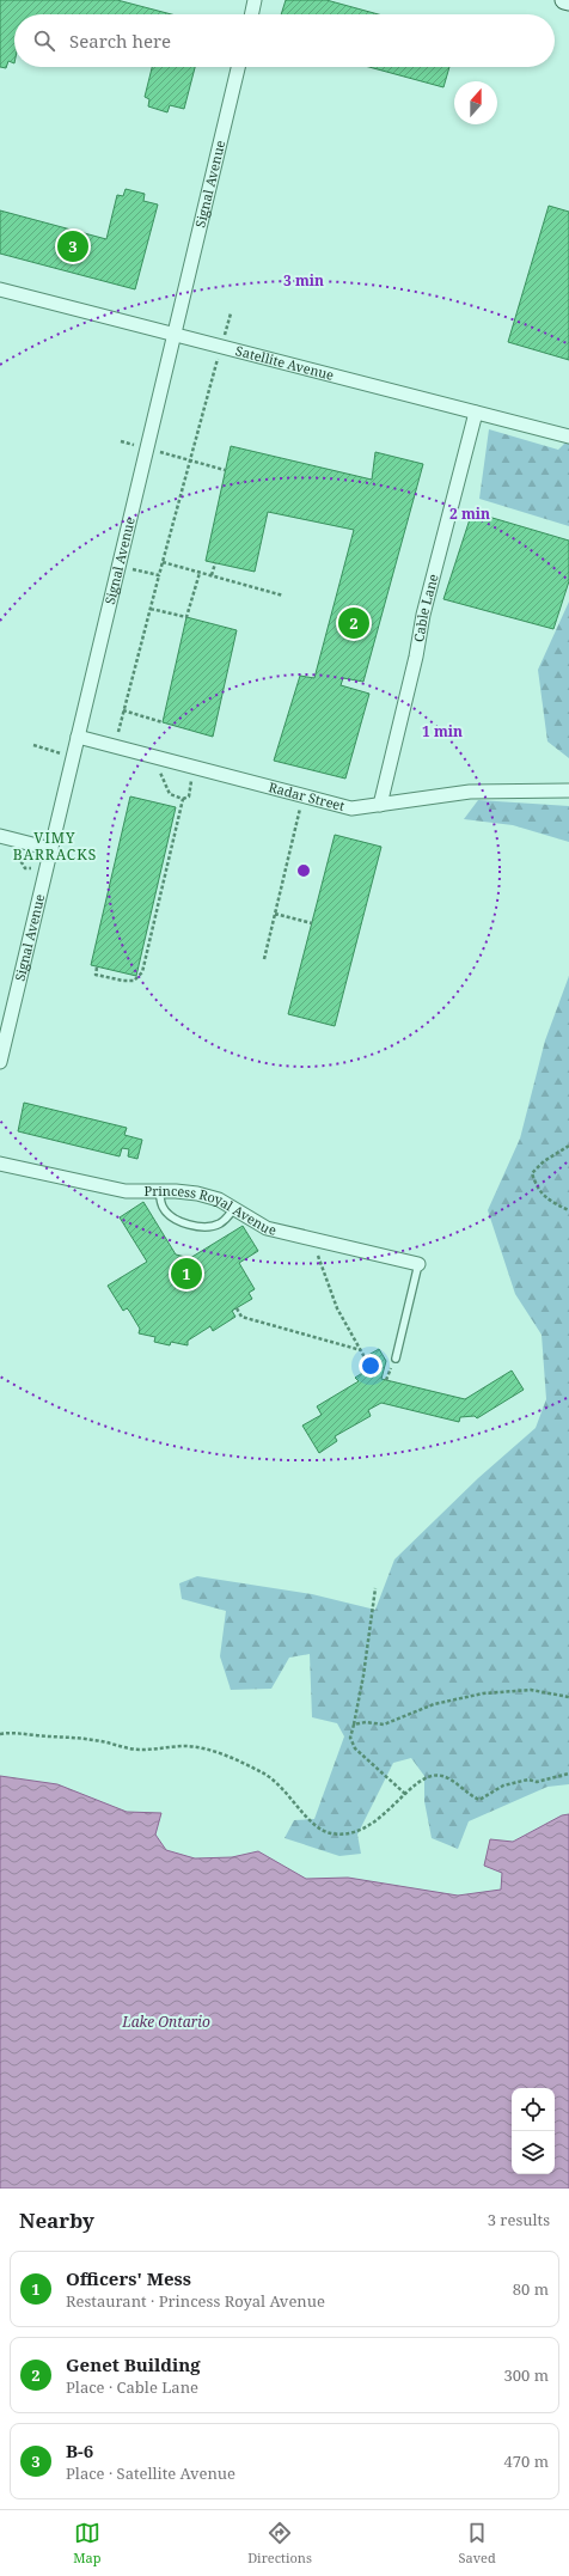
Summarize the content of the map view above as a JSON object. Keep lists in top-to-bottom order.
{
  "streets": {
    "street": [
      "Signal Avenue",
      "Satellite Avenue",
      "Cable Lane",
      "Radar Street",
      "Princess Royal Avenue"
    ]
  },
  "crossings": [
    ["Signal Avenue", "Satellite Avenue"],
    ["Signal Avenue", "Radar Street"],
    ["Satellite Avenue", "Cable Lane"],
    ["Cable Lane", "Radar Street"]
  ],
  "districts": ["VIMY BARRACKS"],
  "water": ["Lake Ontario"],
  "north": "top",
  "page": {
    "search": "Search here",
    "pins": ["3", "2", "1"],
    "heading": ["Nearby", "3 results"],
    "list": [
      {
        "mark": "1",
        "name": "Officers' Mess",
        "note": "Restaurant · Princess Royal Avenue",
        "value": "80 m"
      },
      {
        "mark": "2",
        "name": "Genet Building",
        "note": "Place · Cable Lane",
        "value": "300 m"
      },
      {
        "mark": "3",
        "name": "B-6",
        "note": "Place · Satellite Avenue",
        "value": "470 m"
      }
    ],
    "nav": ["Map", "Directions", "Saved"]
  },
  "rings": ["3 min", "2 min", "1 min"]
}
